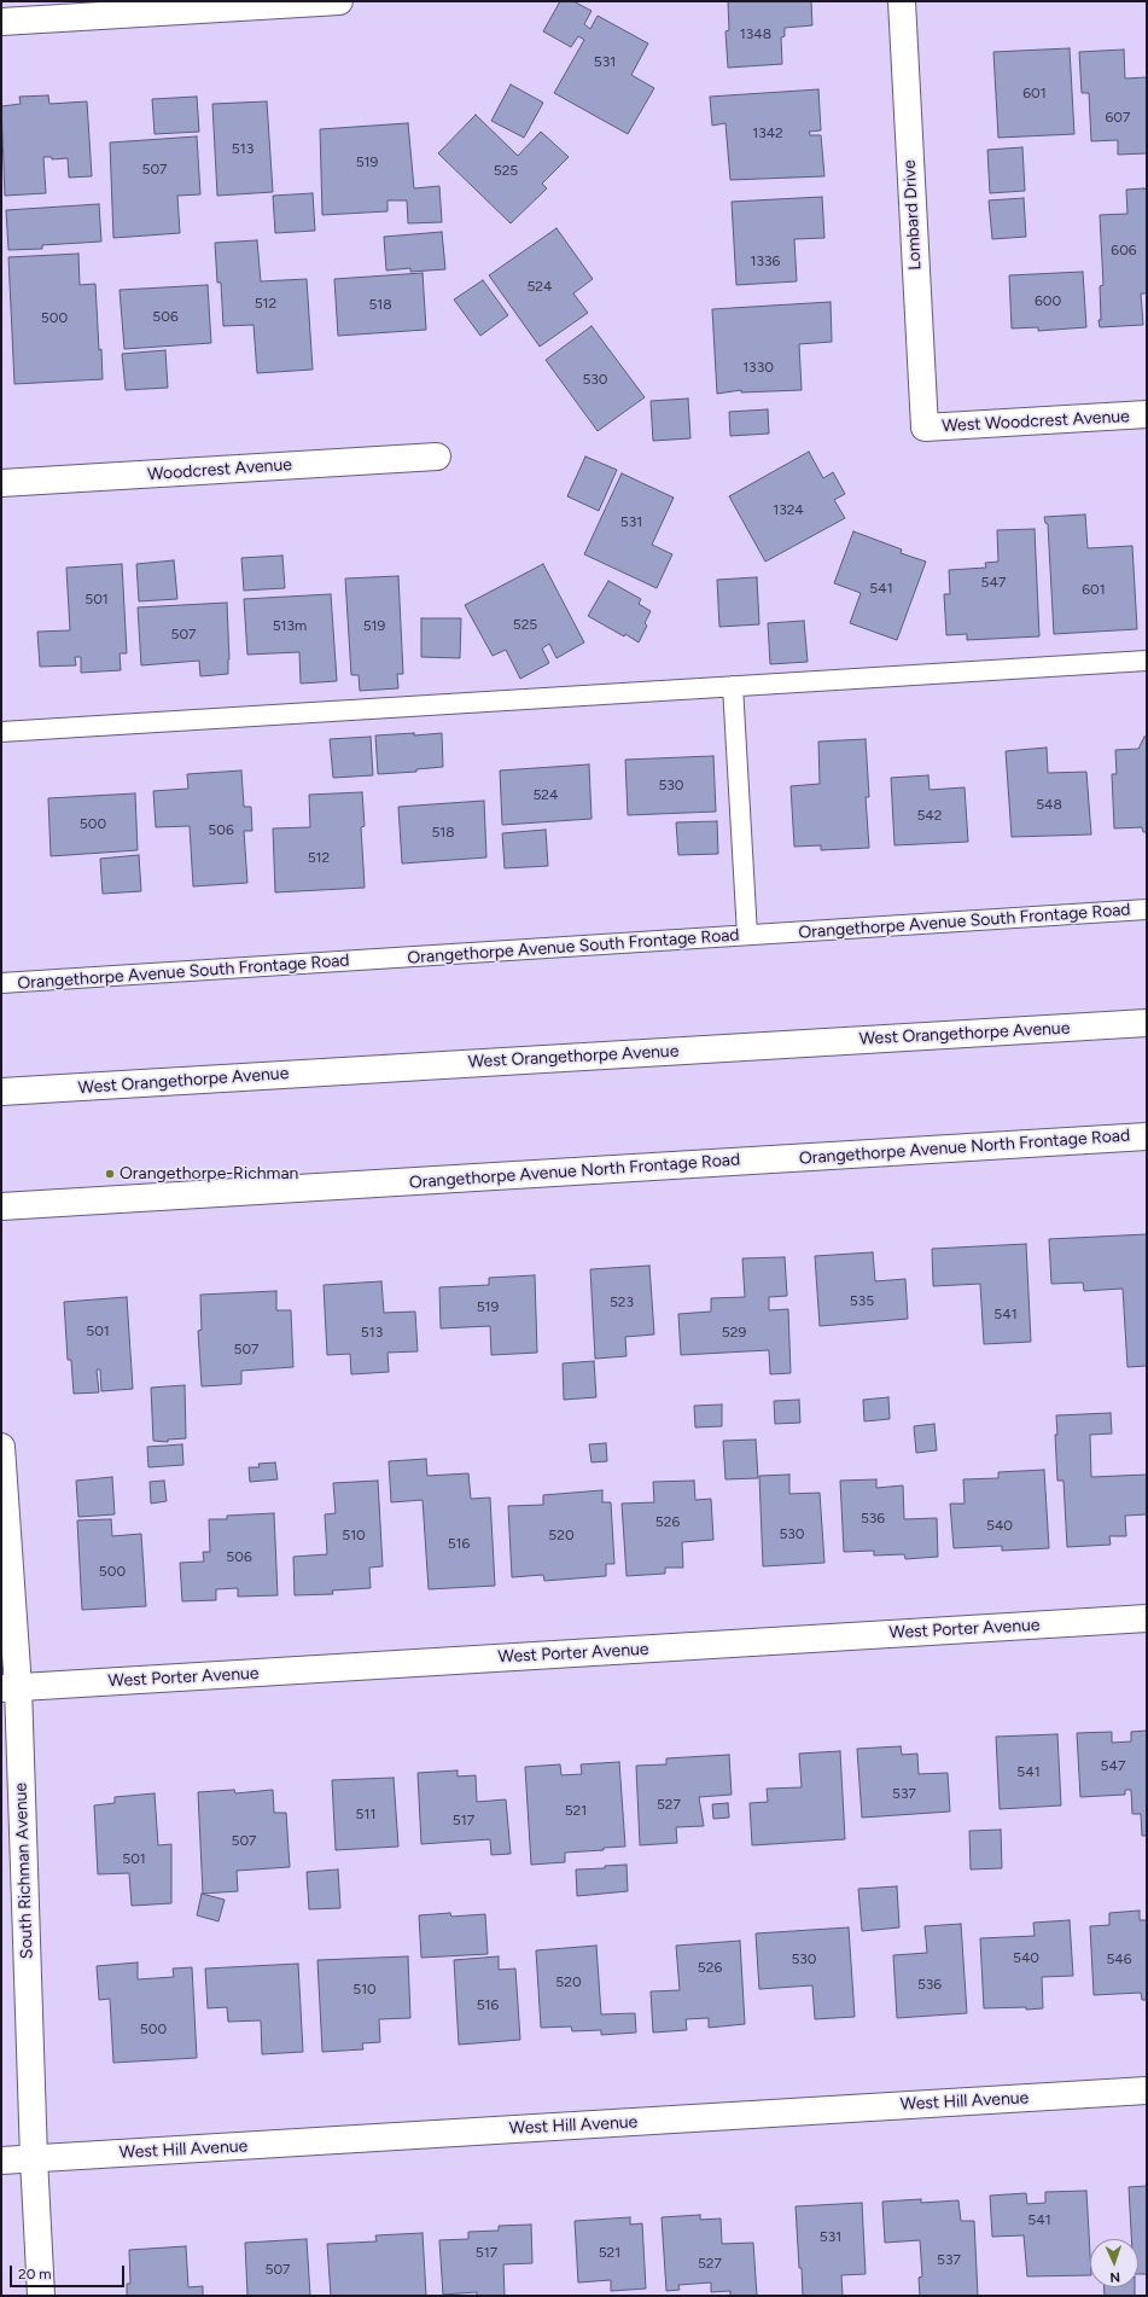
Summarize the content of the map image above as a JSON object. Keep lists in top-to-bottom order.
{
  "streets": {
    "street": [
      "Lombard Drive",
      "West Woodcrest Avenue",
      "Woodcrest Avenue",
      "West Orangethorpe Avenue",
      "Orangethorpe Avenue North Frontage Road",
      "West Porter Avenue",
      "South Richman Avenue",
      "West Hill Avenue"
    ],
    "lane": ["Orangethorpe Avenue South Frontage Road"]
  },
  "crossings": [
    ["Lombard Drive", "West Woodcrest Avenue"],
    ["West Porter Avenue", "South Richman Avenue"],
    ["South Richman Avenue", "West Hill Avenue"]
  ],
  "places": ["Orangethorpe-Richman"],
  "house_numbers": [
    "1348",
    "531",
    "601",
    "607",
    "1342",
    "513",
    "519",
    "507",
    "525",
    "606",
    "1336",
    "524",
    "600",
    "512",
    "518",
    "506",
    "500",
    "1330",
    "530",
    "1324",
    "531",
    "547",
    "541",
    "601",
    "501",
    "525",
    "513m",
    "519",
    "507",
    "530",
    "524",
    "548",
    "542",
    "500",
    "506",
    "518",
    "512",
    "535",
    "523",
    "519",
    "541",
    "501",
    "513",
    "529",
    "507",
    "536",
    "526",
    "540",
    "530",
    "510",
    "520",
    "516",
    "506",
    "500",
    "547",
    "541",
    "537",
    "527",
    "521",
    "511",
    "517",
    "507",
    "501",
    "540",
    "530",
    "546",
    "526",
    "520",
    "536",
    "510",
    "516",
    "500",
    "541",
    "531",
    "517",
    "521",
    "537",
    "527",
    "507"
  ],
  "scale_bar": "20 m",
  "north": "bottom"
}
